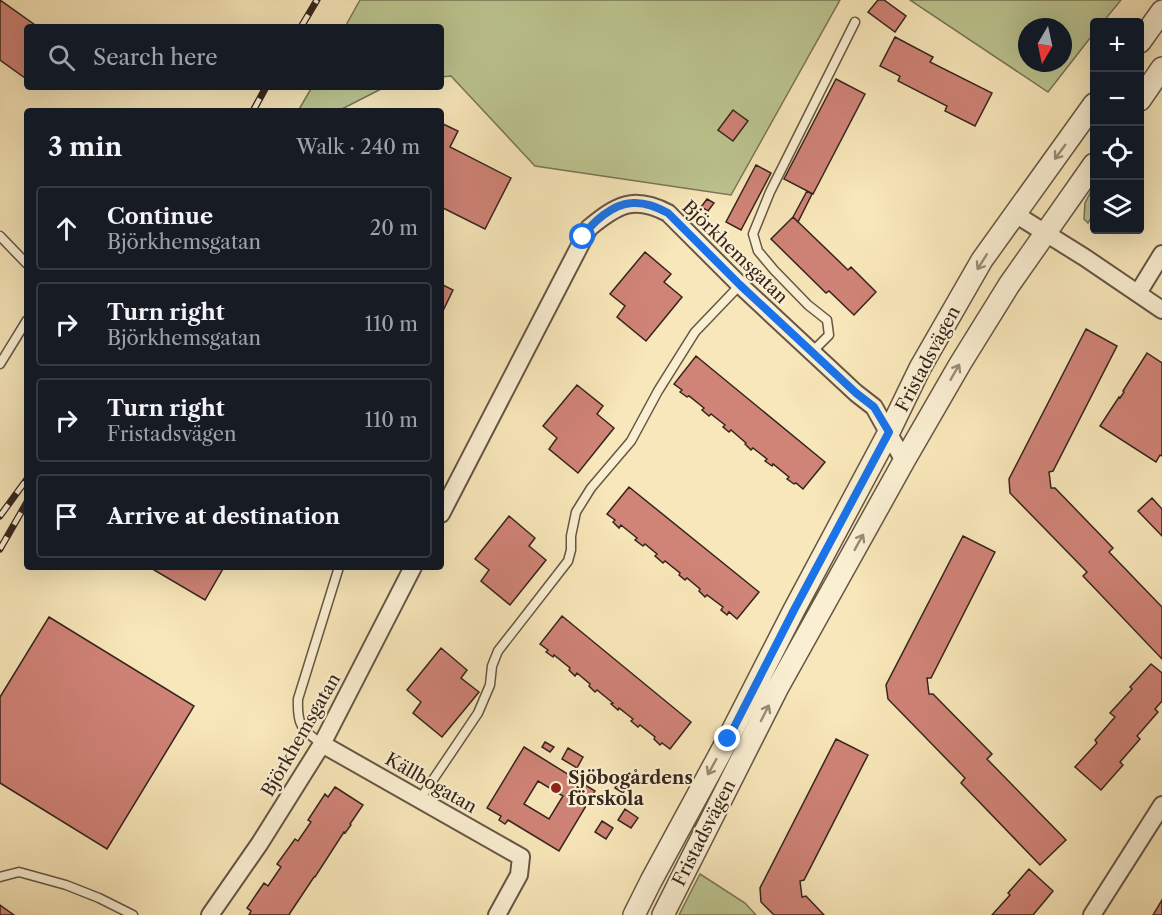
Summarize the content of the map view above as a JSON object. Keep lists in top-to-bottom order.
{
  "streets": {
    "street": ["Björkhemsgatan", "Fristadsvägen", "Källbogatan"]
  },
  "crossings": [
    ["Björkhemsgatan", "Fristadsvägen"],
    ["Björkhemsgatan", "Källbogatan"]
  ],
  "places": ["Sjöbogårdens förskola"],
  "north": "bottom",
  "page": {
    "map_buttons": ["+", "−"],
    "search": "Search here",
    "heading": ["3 min", "Walk · 240 m"],
    "list": [
      ["Continue", "Björkhemsgatan", "20 m"],
      ["Turn right", "Björkhemsgatan", "110 m"],
      ["Turn right", "Fristadsvägen", "110 m"],
      "Arrive at destination"
    ]
  }
}
